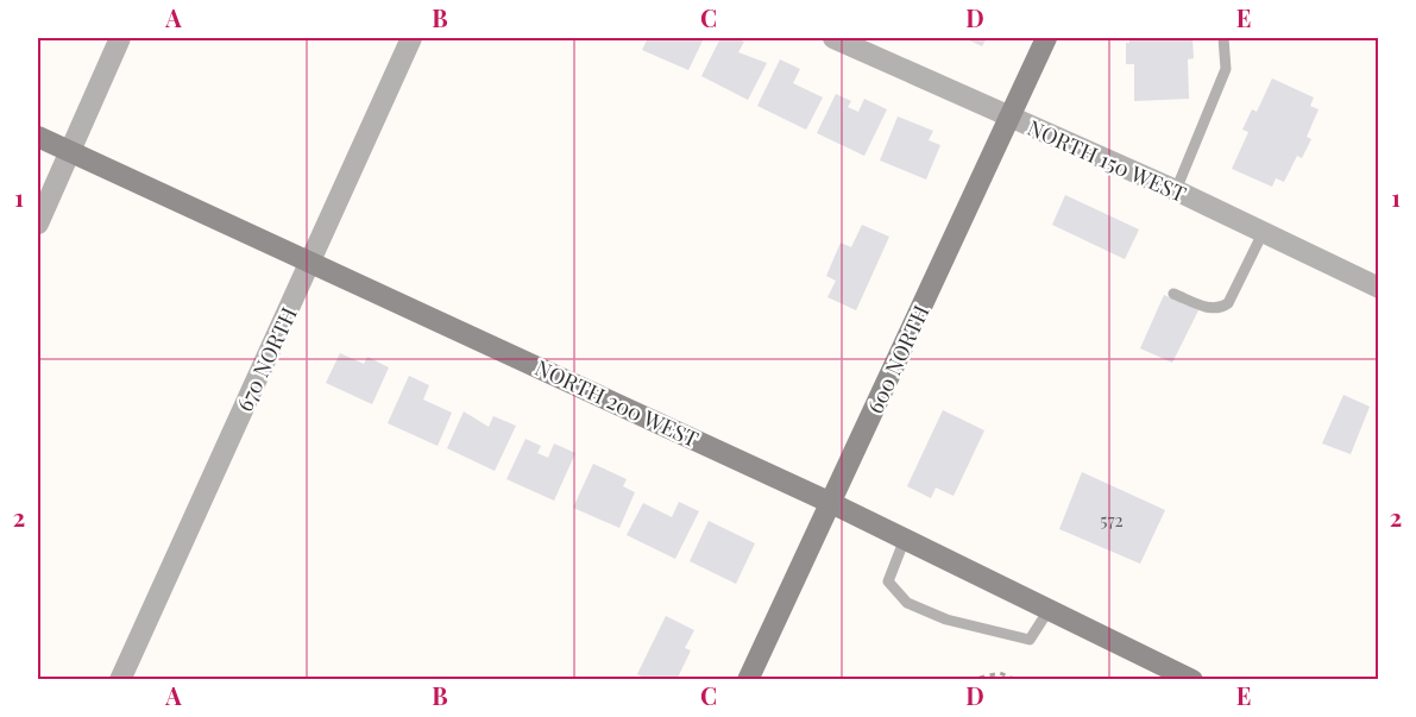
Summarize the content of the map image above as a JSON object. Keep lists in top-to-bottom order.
{
  "streets": {
    "street": [
      "NORTH 150 WEST",
      "670 NORTH",
      "600 NORTH",
      "NORTH 200 WEST"
    ]
  },
  "crossings": [
    ["NORTH 150 WEST", "600 NORTH"],
    ["670 NORTH", "NORTH 200 WEST"],
    ["600 NORTH", "NORTH 200 WEST"]
  ],
  "house_numbers": ["572"],
  "grid": {
    "columns": [
      "A",
      "B",
      "C",
      "D",
      "E"
    ],
    "rows": ["1", "2"]
  }
}
